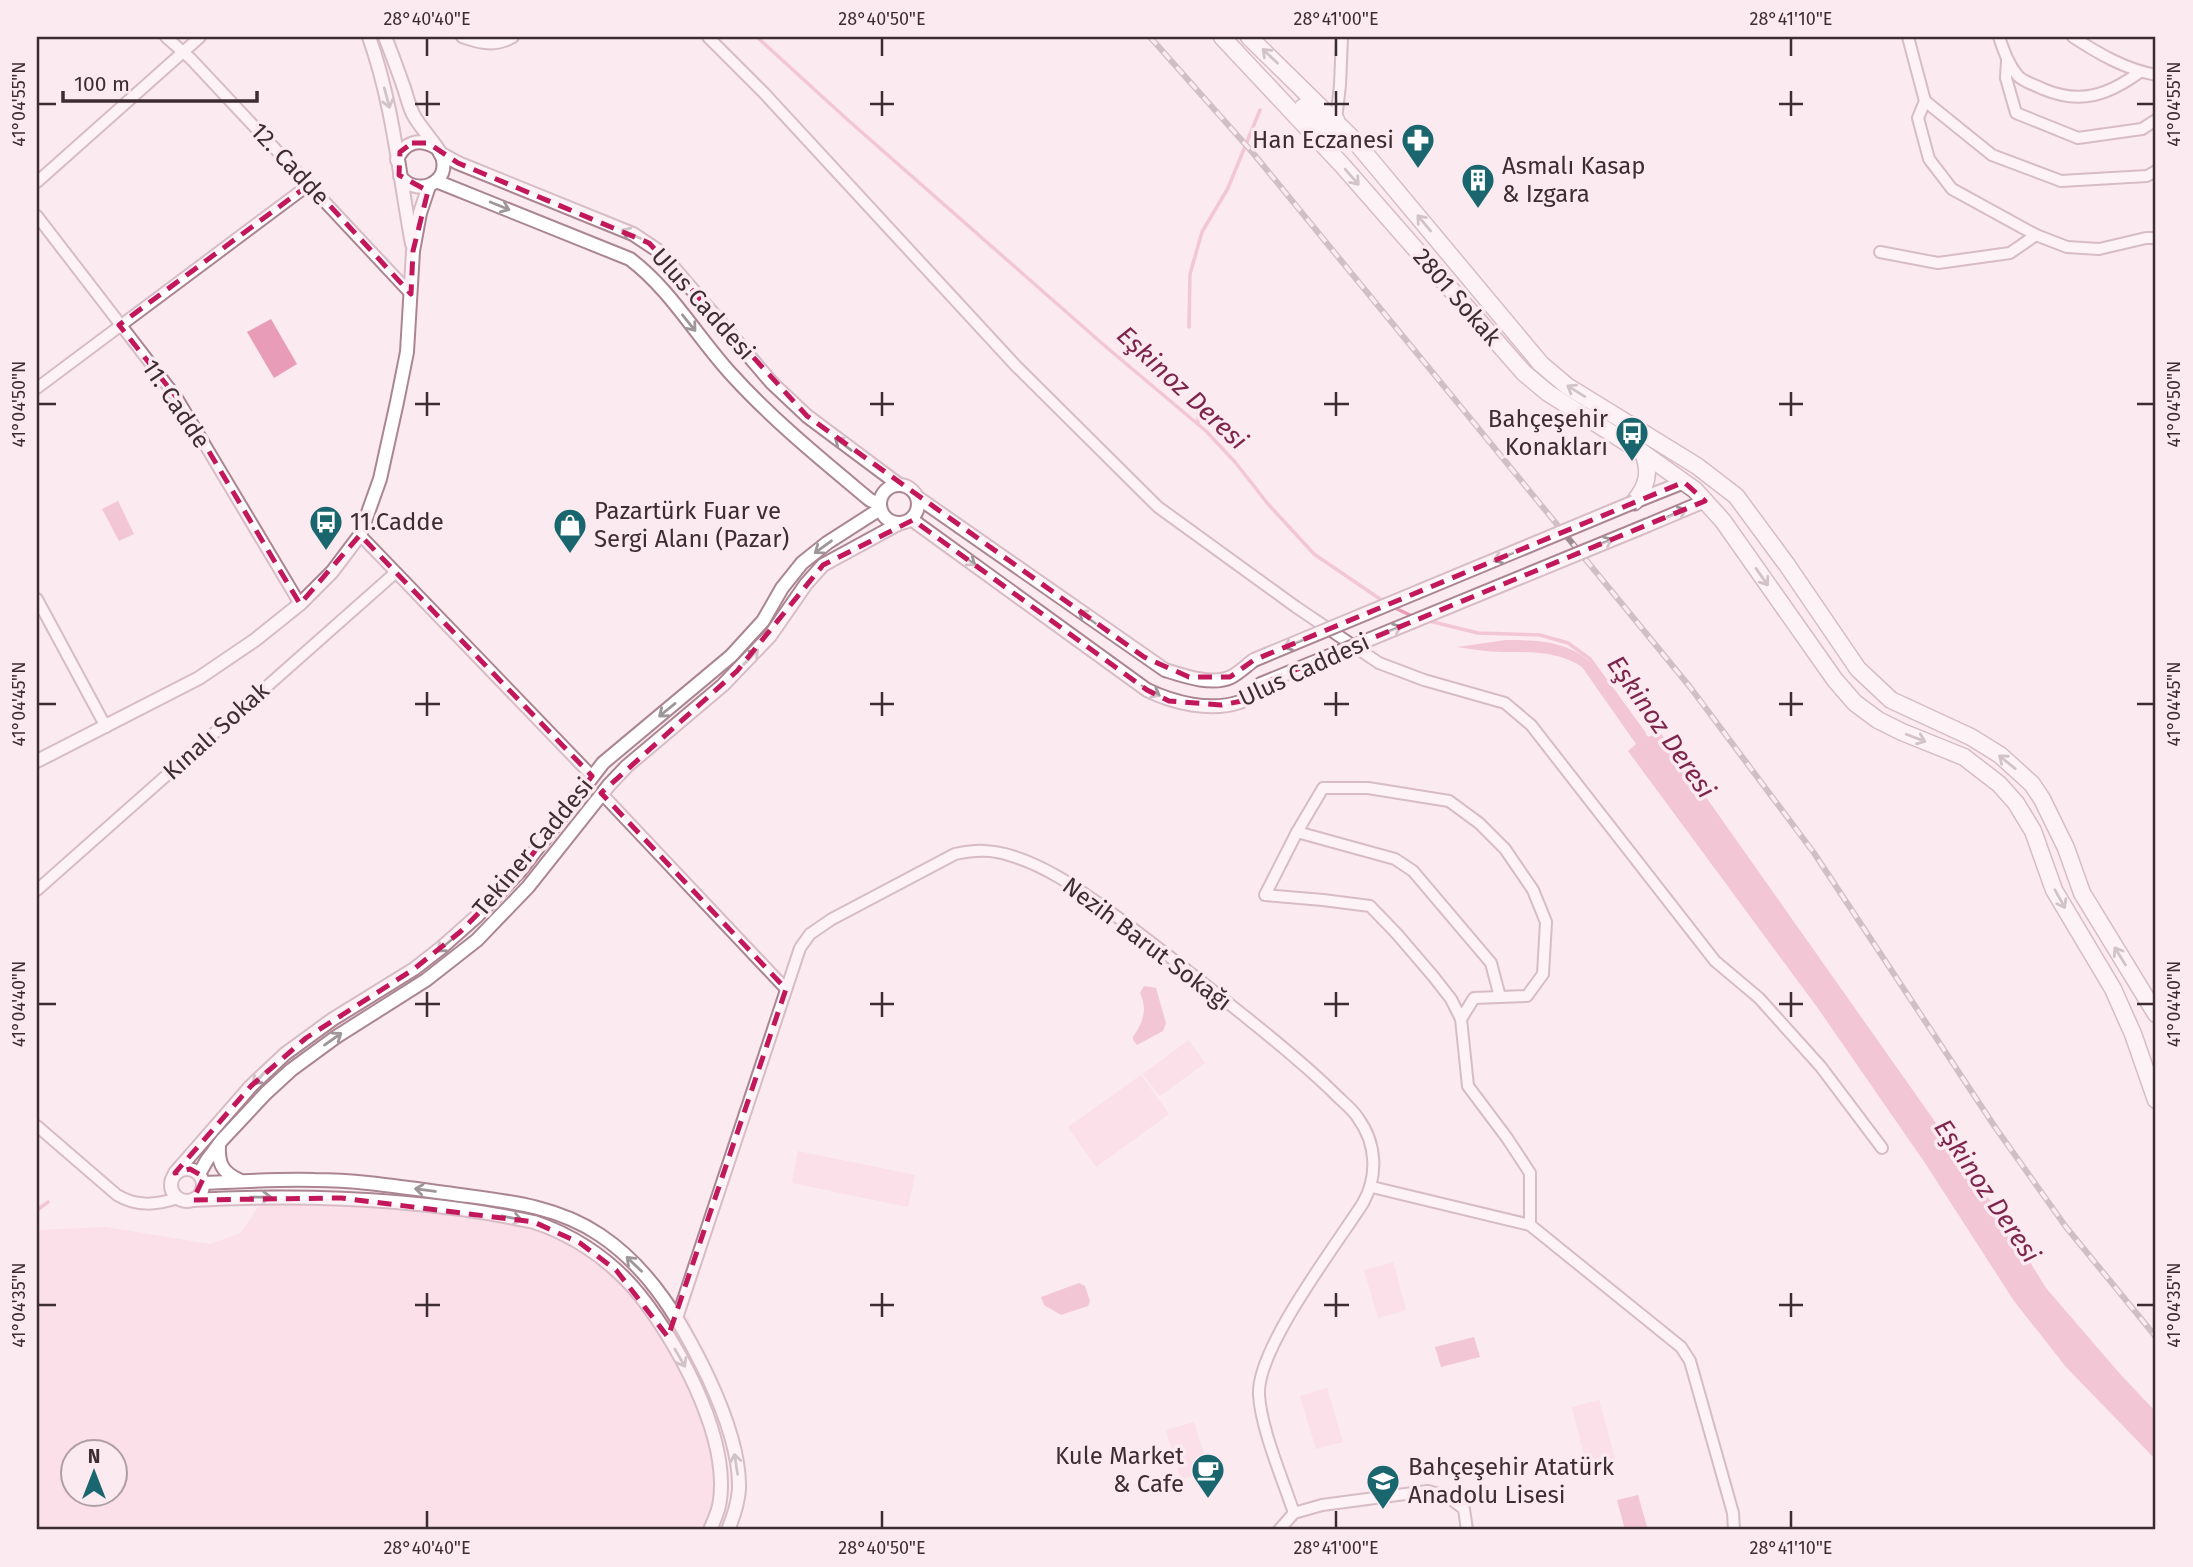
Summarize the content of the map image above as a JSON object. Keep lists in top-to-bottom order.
{
  "streets": {
    "main road": ["2801 Sokak"],
    "street": [
      "12. Cadde",
      "Ulus Caddesi",
      "11. Cadde",
      "Kınalı Sokak",
      "Tekiner Caddesi",
      "Nezih Barut Sokağı"
    ]
  },
  "crossings": [
    ["2801 Sokak", "Ulus Caddesi"],
    ["Ulus Caddesi", "Tekiner Caddesi"]
  ],
  "water": ["Eşkinoz Deresi"],
  "places": {
    "pharmacy": ["Han Eczanesi"],
    "building": ["Asmalı Kasap & Izgara"],
    "bus stop": ["Bahçeşehir Konakları", "11.Cadde"],
    "shop": ["Pazartürk Fuar ve Sergi Alanı (Pazar)"],
    "cafe": ["Kule Market & Cafe"],
    "school or university": ["Bahçeşehir Atatürk Anadolu Lisesi"]
  },
  "scale_bar": "100 m",
  "north": "top",
  "coordinates": [
    "28°40'40\"E",
    "28°40'50\"E",
    "28°41'00\"E",
    "28°41'10\"E",
    "41°04'55\"N",
    "41°04'50\"N",
    "41°04'45\"N",
    "41°04'40\"N",
    "41°04'35\"N"
  ]
}
